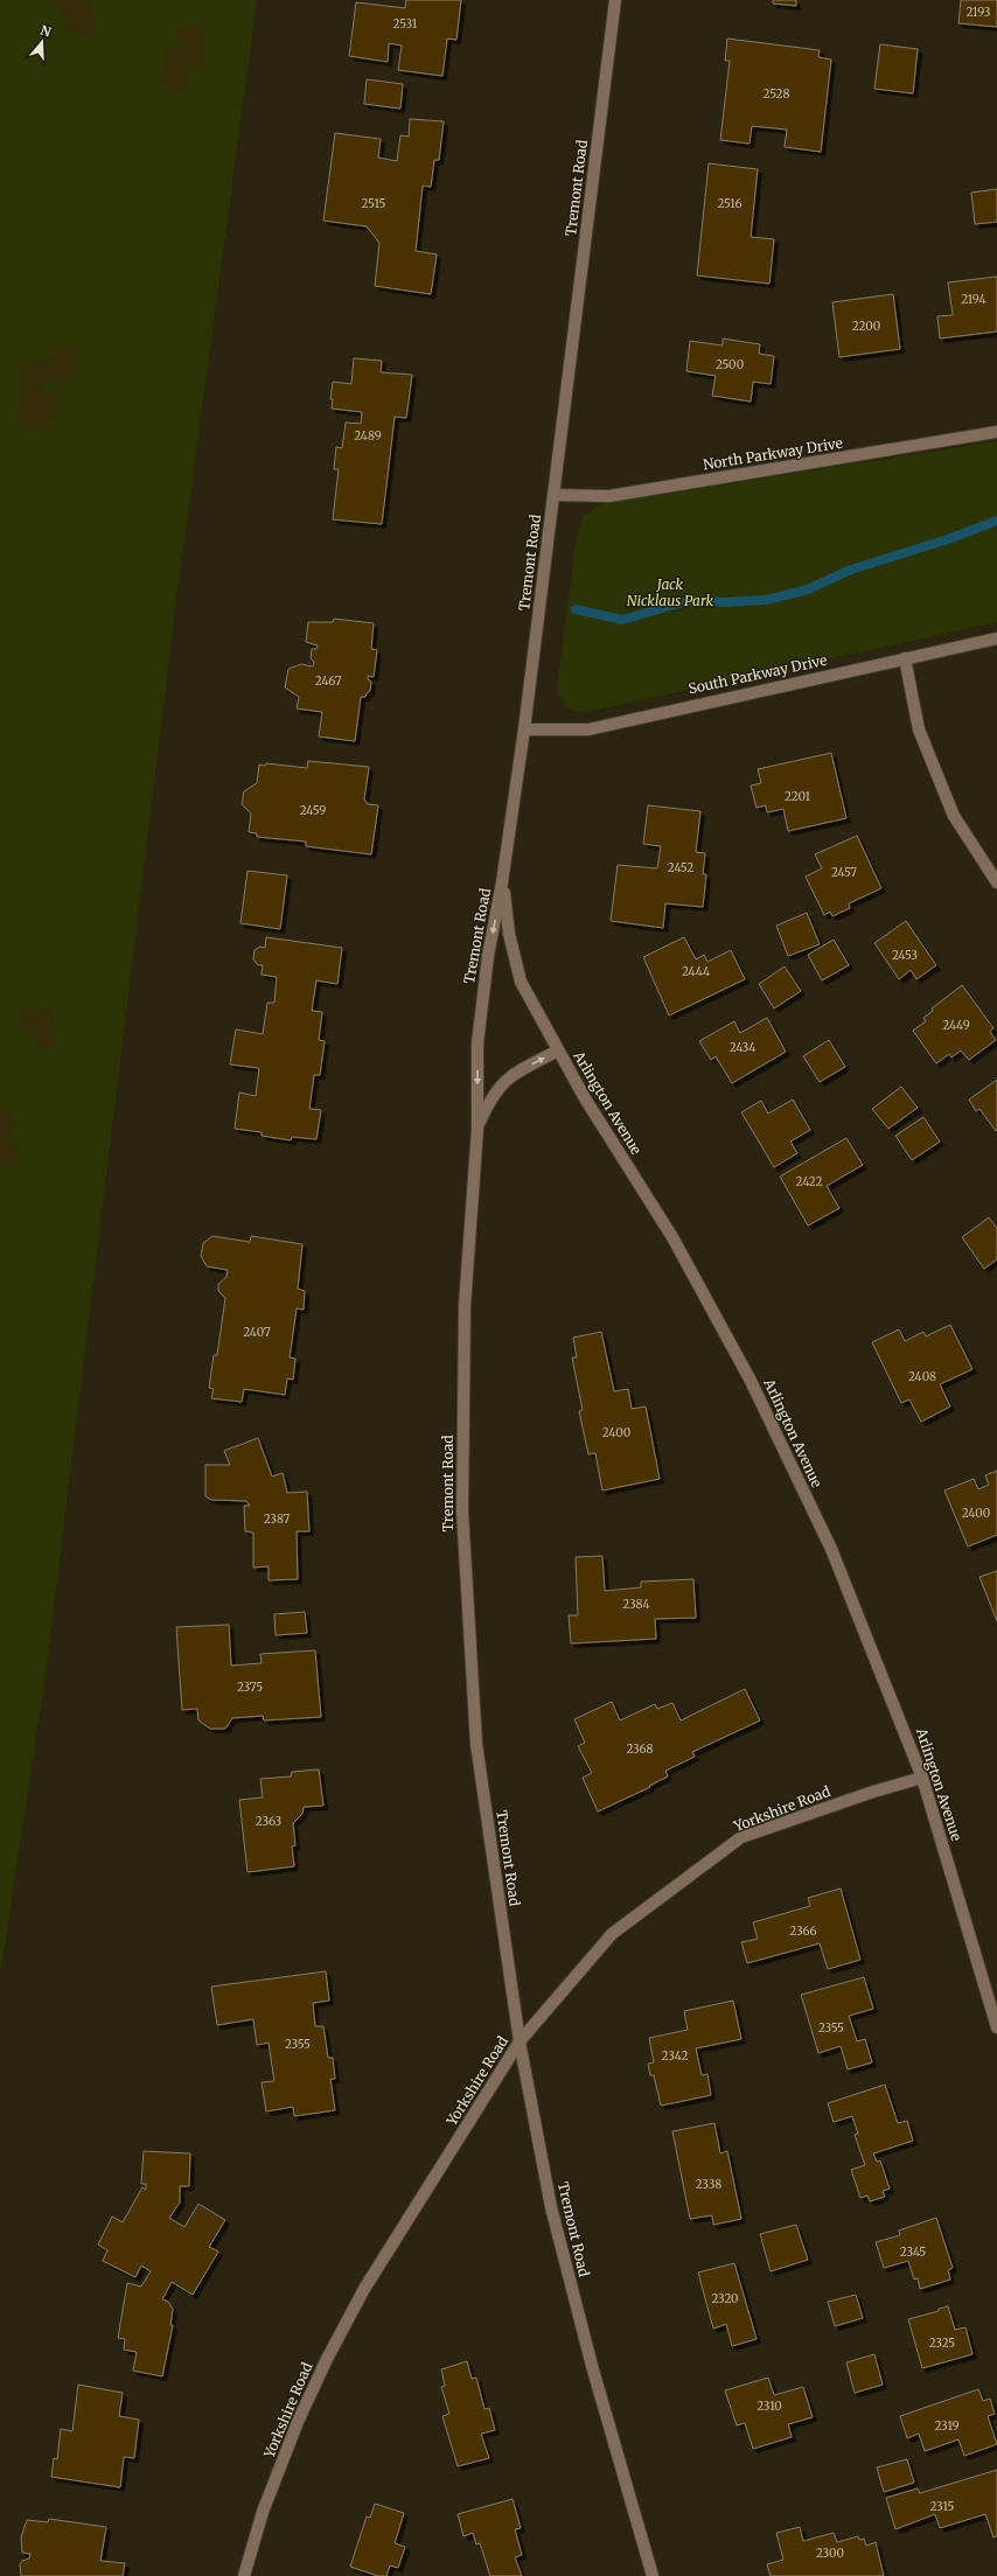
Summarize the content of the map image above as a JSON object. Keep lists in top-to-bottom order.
{
  "streets": {
    "street": [
      "Tremont Road",
      "North Parkway Drive",
      "South Parkway Drive",
      "Arlington Avenue",
      "Yorkshire Road"
    ]
  },
  "crossings": [
    ["Tremont Road", "North Parkway Drive"],
    ["Tremont Road", "South Parkway Drive"],
    ["Tremont Road", "Arlington Avenue"],
    ["Tremont Road", "Yorkshire Road"],
    ["Arlington Avenue", "Yorkshire Road"]
  ],
  "parks": ["Jack Nicklaus Park"],
  "house_numbers": [
    "2193",
    "2531",
    "2528",
    "2515",
    "2516",
    "2194",
    "2200",
    "2500",
    "2489",
    "2467",
    "2201",
    "2459",
    "2452",
    "2457",
    "2453",
    "2444",
    "2449",
    "2434",
    "2422",
    "2407",
    "2408",
    "2400",
    "2400",
    "2387",
    "2384",
    "2375",
    "2368",
    "2363",
    "2366",
    "2355",
    "2355",
    "2342",
    "2338",
    "2345",
    "2320",
    "2325",
    "2310",
    "2319",
    "2315",
    "2300"
  ],
  "north": "top"
}
